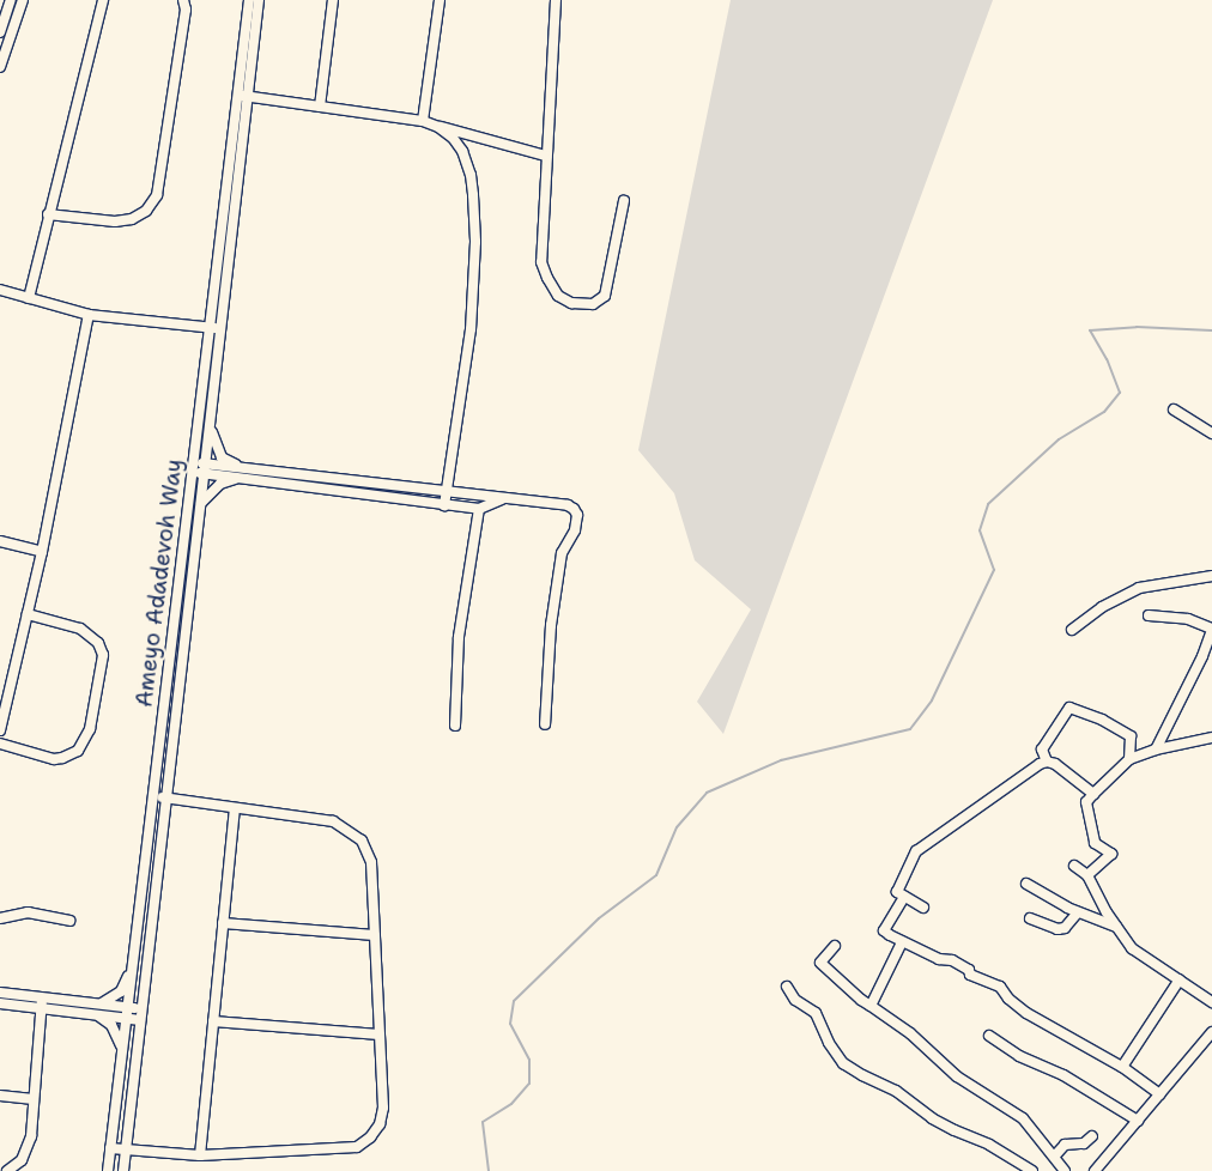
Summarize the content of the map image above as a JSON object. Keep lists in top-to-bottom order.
{
  "streets": {
    "street": ["Ameyo Adadevoh Way"]
  }
}
